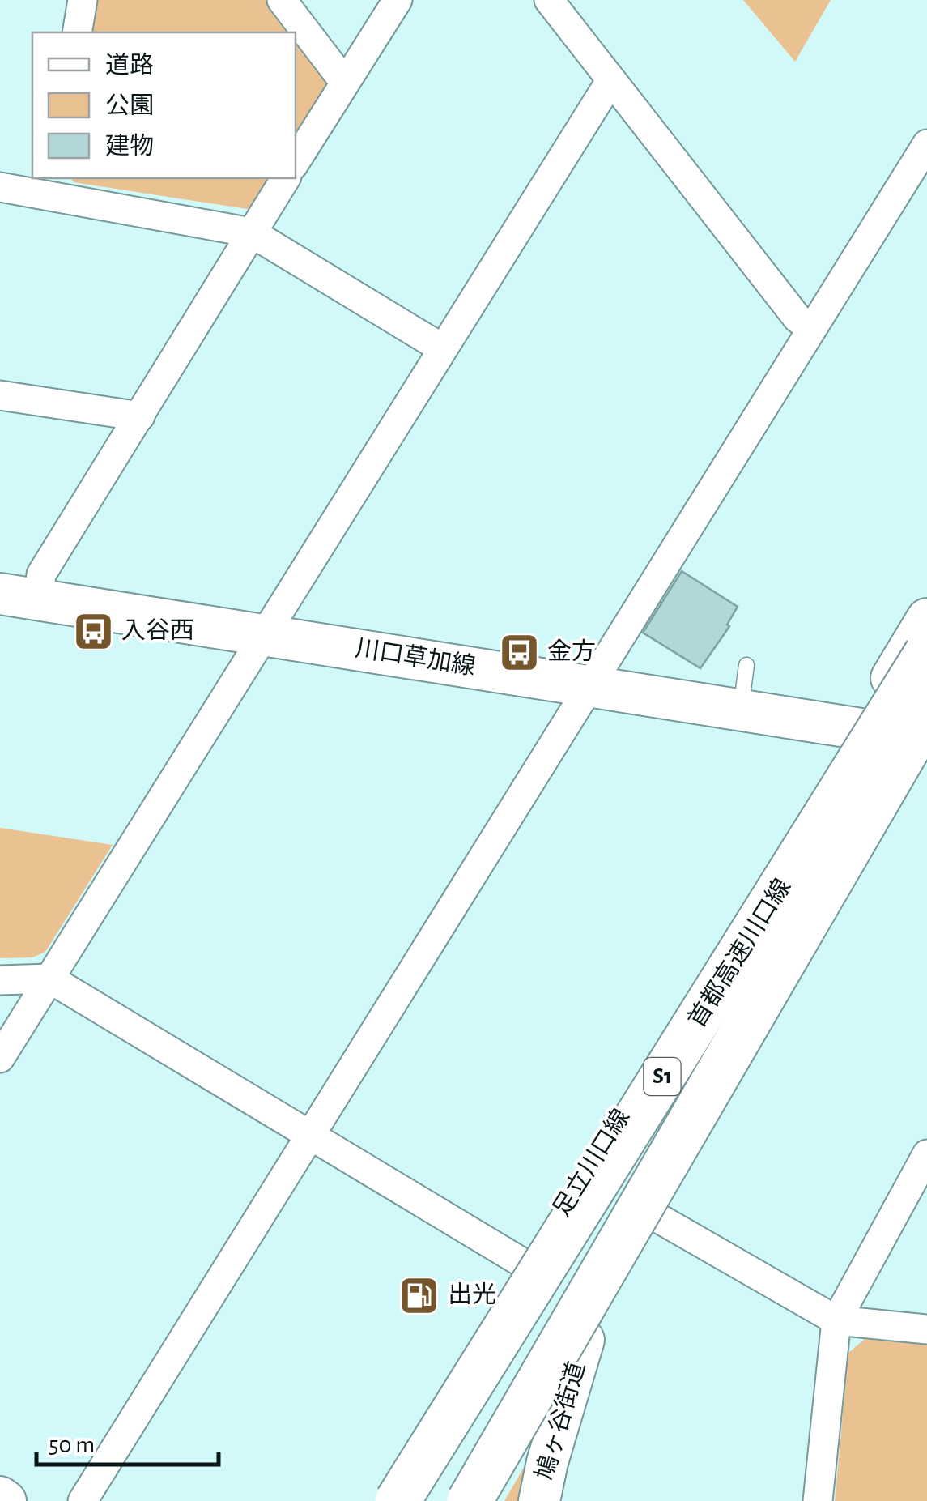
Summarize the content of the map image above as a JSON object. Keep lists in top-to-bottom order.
{
  "streets": {
    "highway": ["首都高速川口線", "S1"],
    "main road": ["川口草加線", "足立川口線", "鳩ヶ谷街道"]
  },
  "crossings": [
    ["川口草加線", "足立川口線"]
  ],
  "places": {
    "bus stop": ["入谷西", "金方"],
    "fuel station": ["出光"]
  },
  "legend": ["道路", "公園", "建物"],
  "scale_bar": "50 m"
}
